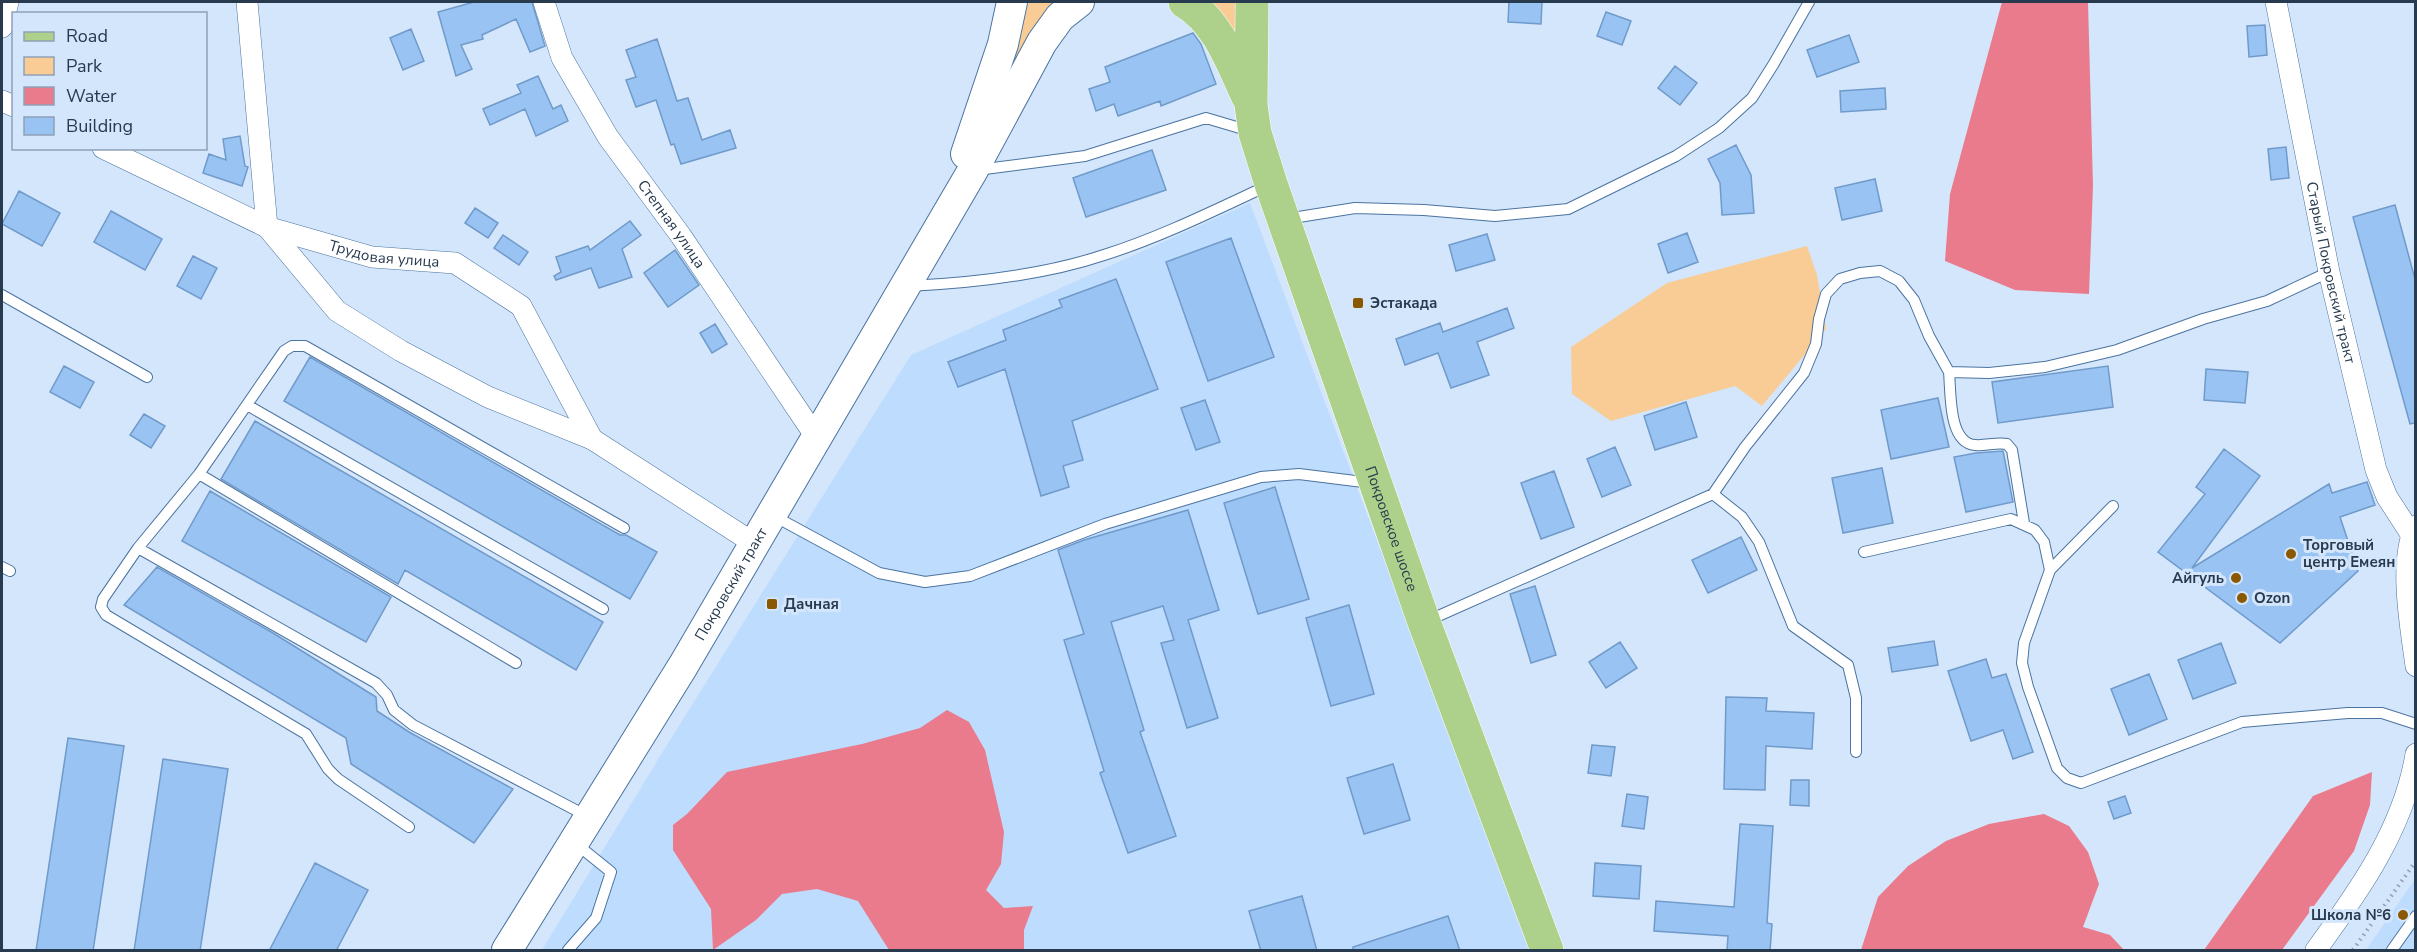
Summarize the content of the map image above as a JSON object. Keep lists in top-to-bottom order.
{
  "streets": {
    "main road": ["Покровское шоссе", "Покровский тракт"],
    "street": ["Степная улица", "Трудовая улица", "Старый Покровский тракт"]
  },
  "crossings": [
    ["Степная улица", "Покровский тракт"],
    ["Трудовая улица", "Покровский тракт"]
  ],
  "places": {
    "transit": ["Эстакада", "Дачная"],
    "other": [
      "Торговый центр Емеян",
      "Айгуль",
      "Ozon",
      "Школа №6"
    ]
  },
  "legend": [
    "Road",
    "Park",
    "Water",
    "Building"
  ]
}
